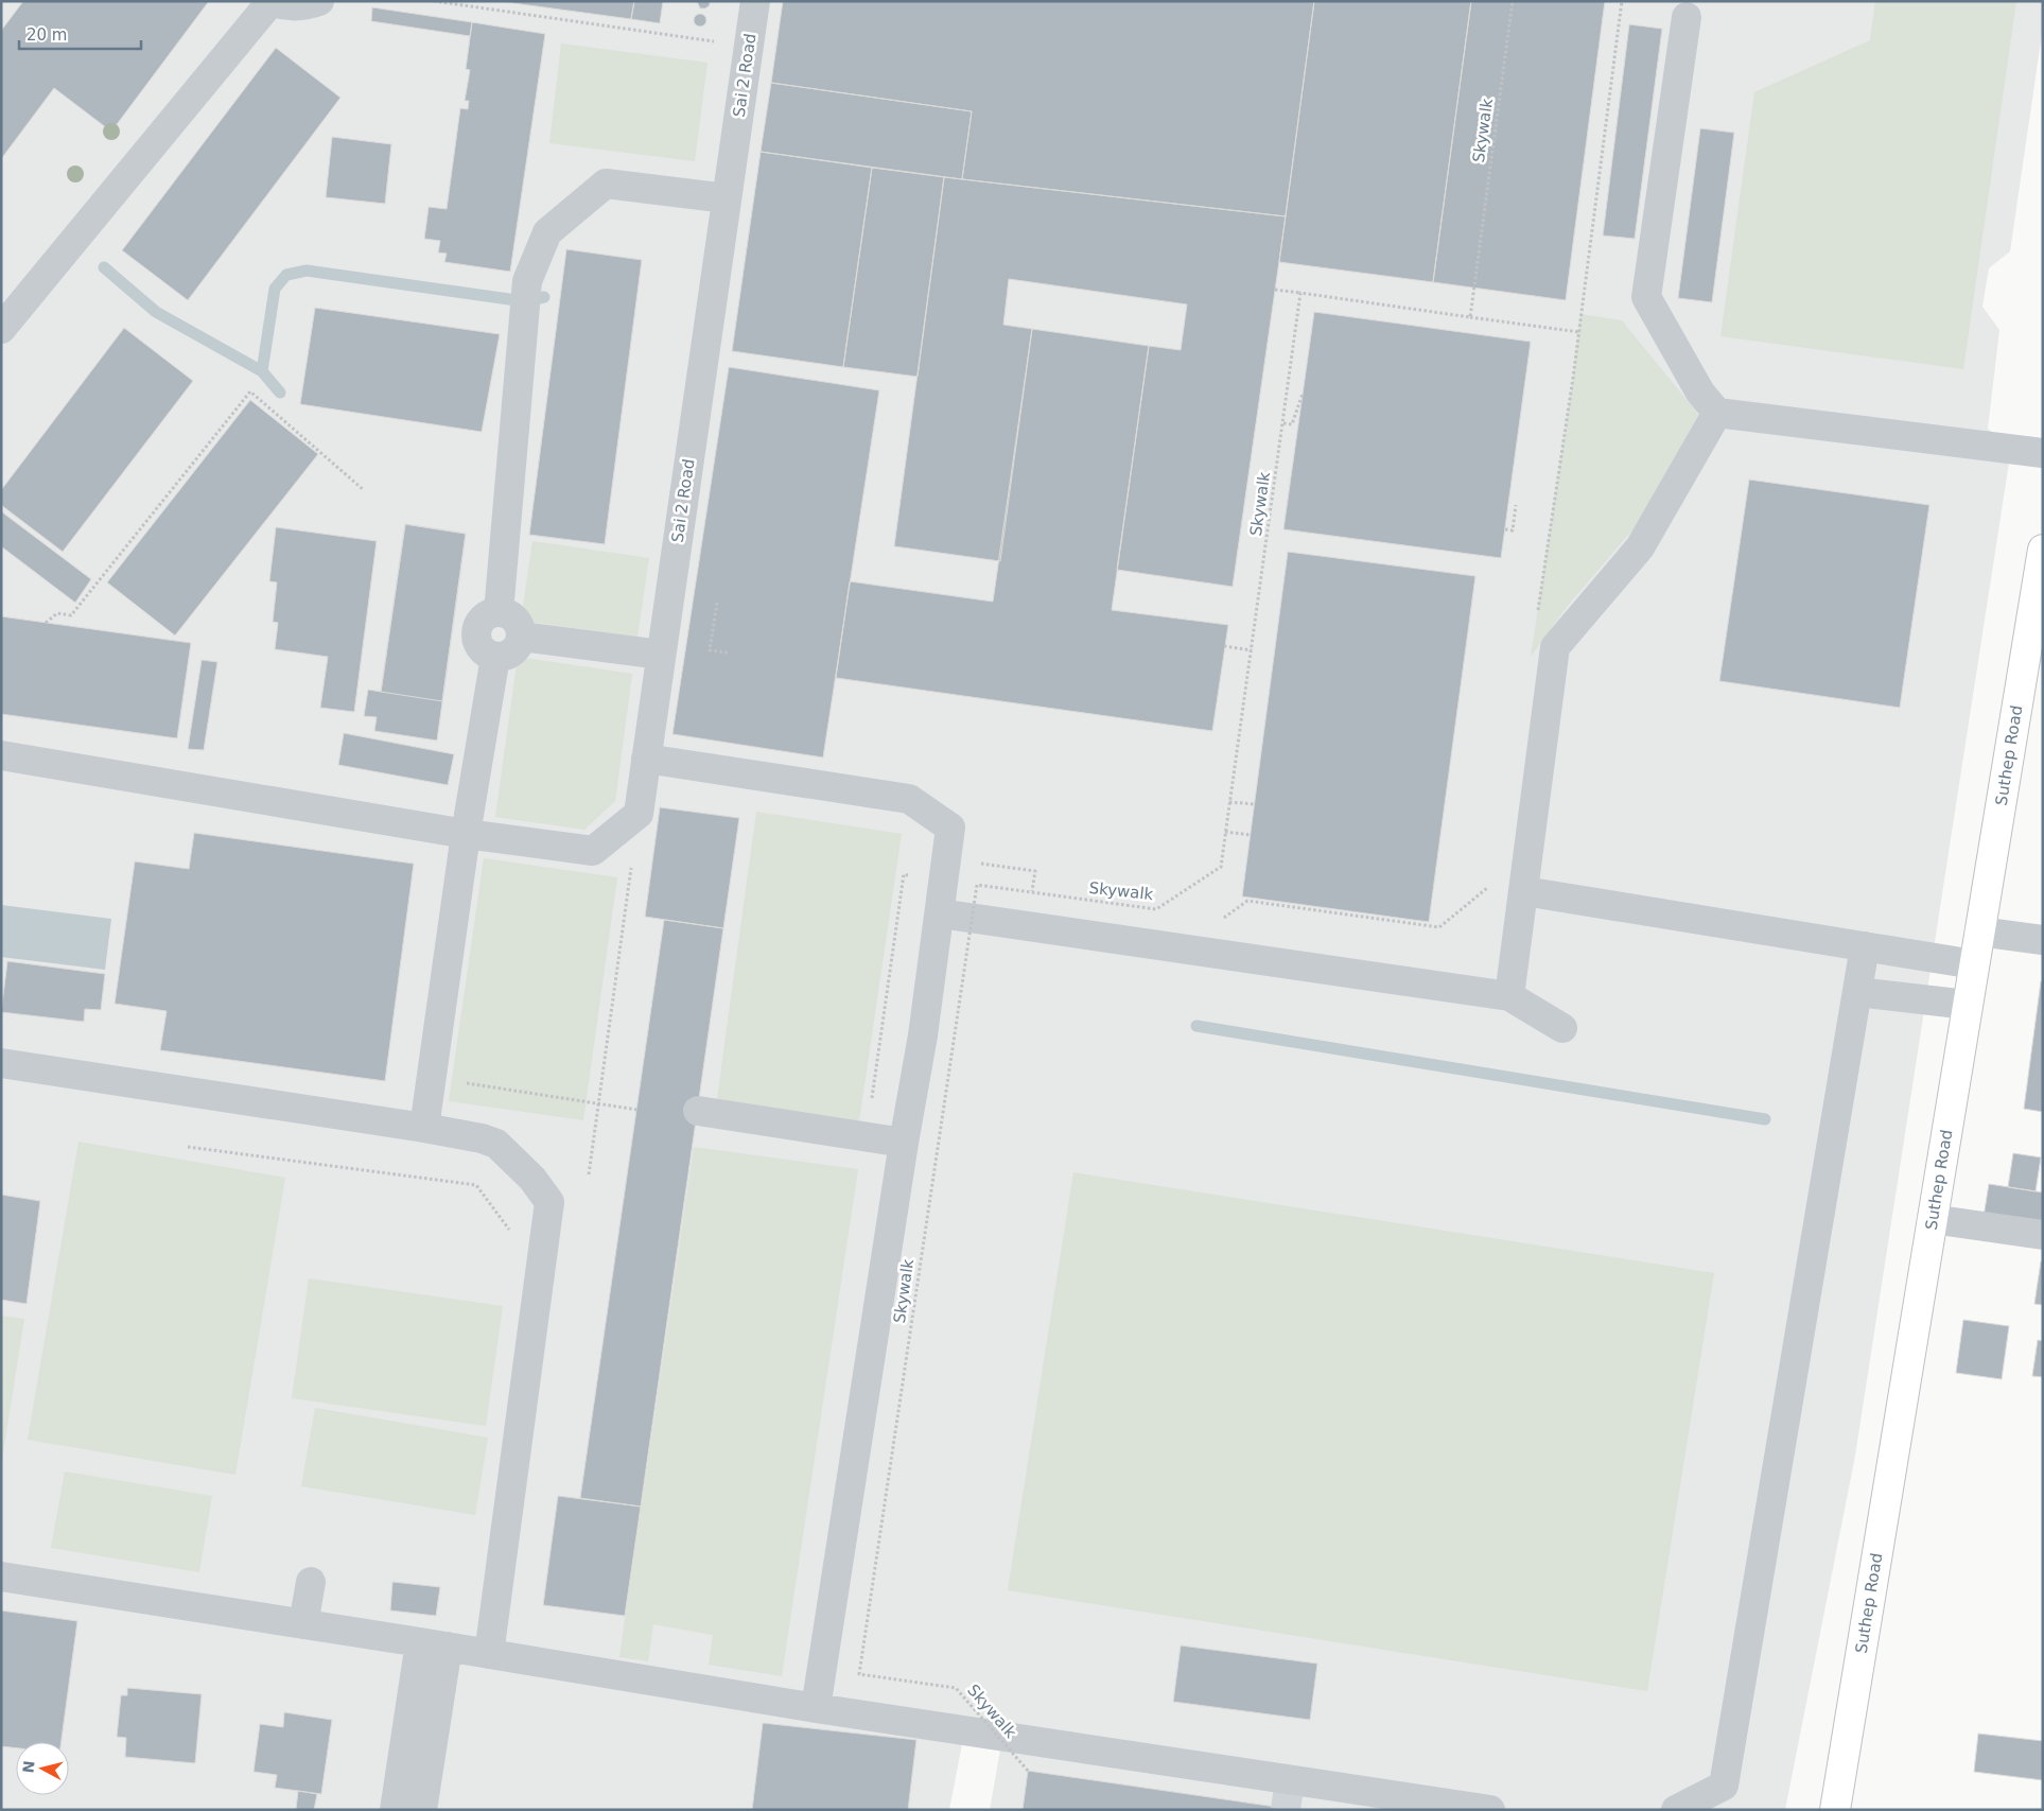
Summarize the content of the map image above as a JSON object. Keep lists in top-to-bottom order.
{
  "streets": {
    "main road": ["Suthep Road"],
    "street": ["Sai 2 Road"],
    "path": ["Skywalk"]
  },
  "scale_bar": "20 m",
  "north": "left"
}
